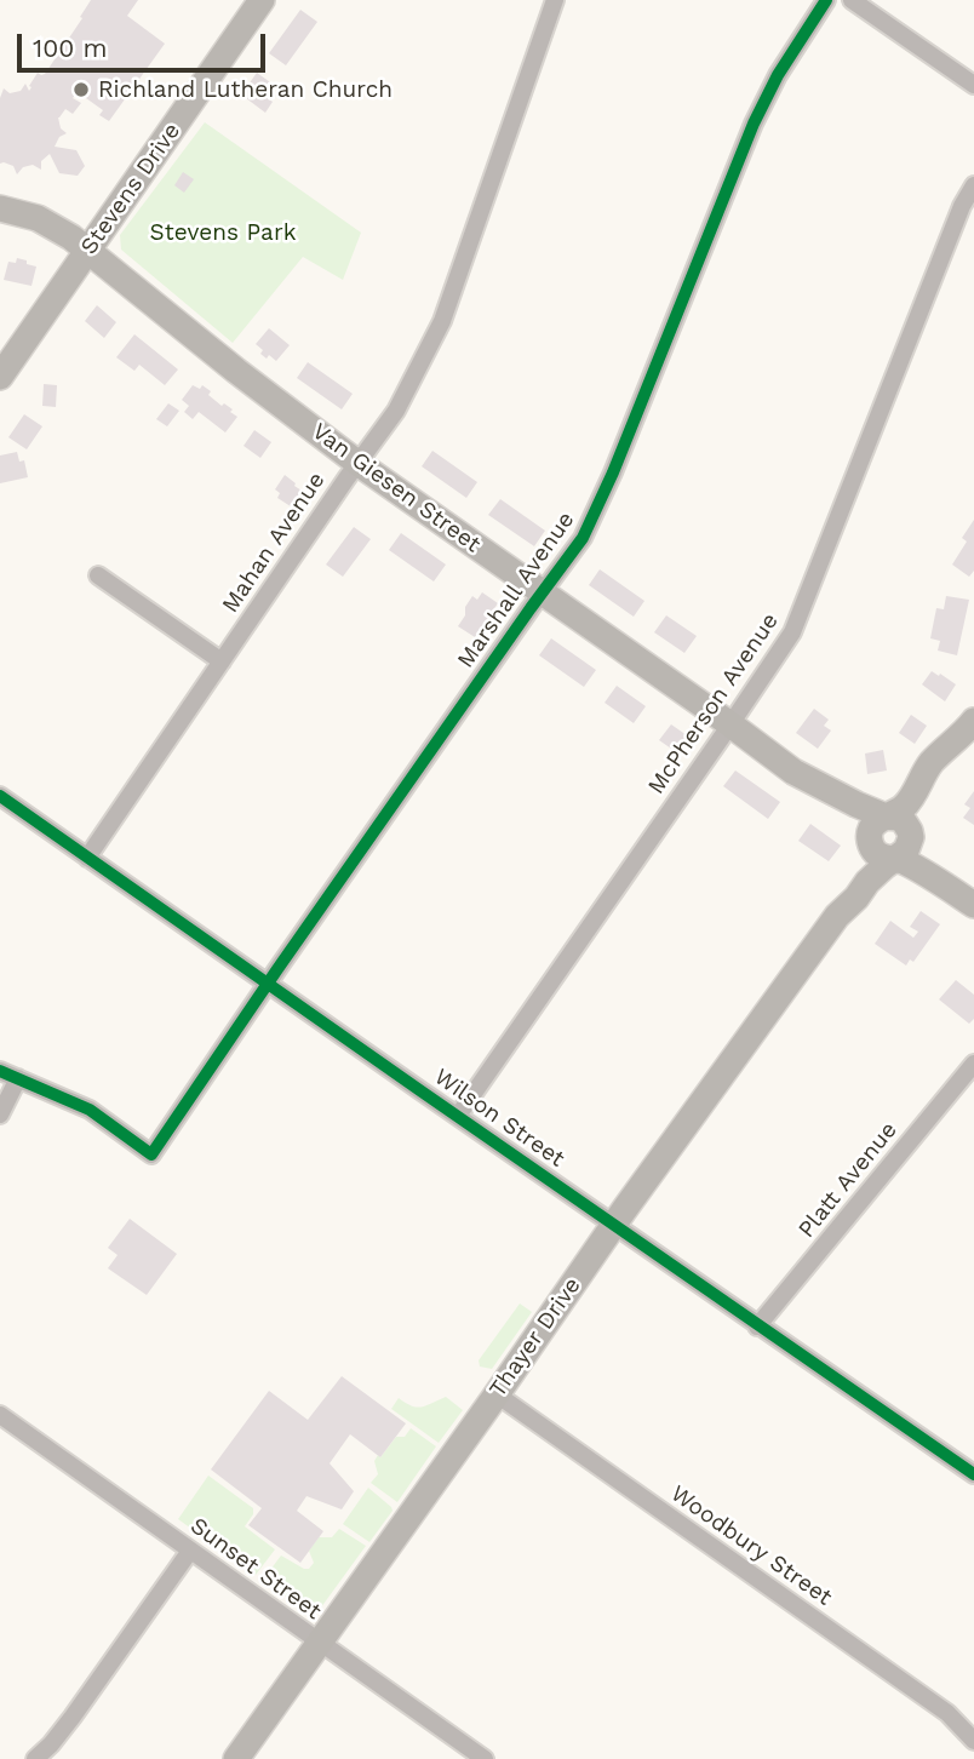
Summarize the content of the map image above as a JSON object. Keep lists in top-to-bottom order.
{
  "streets": {
    "main road": ["Stevens Drive", "Van Giesen Street", "Thayer Drive"],
    "street": [
      "Mahan Avenue",
      "Marshall Avenue",
      "McPherson Avenue",
      "Wilson Street",
      "Platt Avenue",
      "Woodbury Street",
      "Sunset Street"
    ]
  },
  "crossings": [
    ["Stevens Drive", "Van Giesen Street"],
    ["Van Giesen Street", "Mahan Avenue"],
    ["Van Giesen Street", "Marshall Avenue"],
    ["Van Giesen Street", "McPherson Avenue"],
    ["Van Giesen Street", "Thayer Drive"],
    ["Mahan Avenue", "Wilson Street"],
    ["Marshall Avenue", "Wilson Street"],
    ["McPherson Avenue", "Wilson Street"],
    ["Wilson Street", "Platt Avenue"],
    ["Wilson Street", "Thayer Drive"],
    ["Thayer Drive", "Woodbury Street"],
    ["Thayer Drive", "Sunset Street"]
  ],
  "parks": ["Stevens Park"],
  "places": ["Richland Lutheran Church"],
  "scale_bar": "100 m"
}
